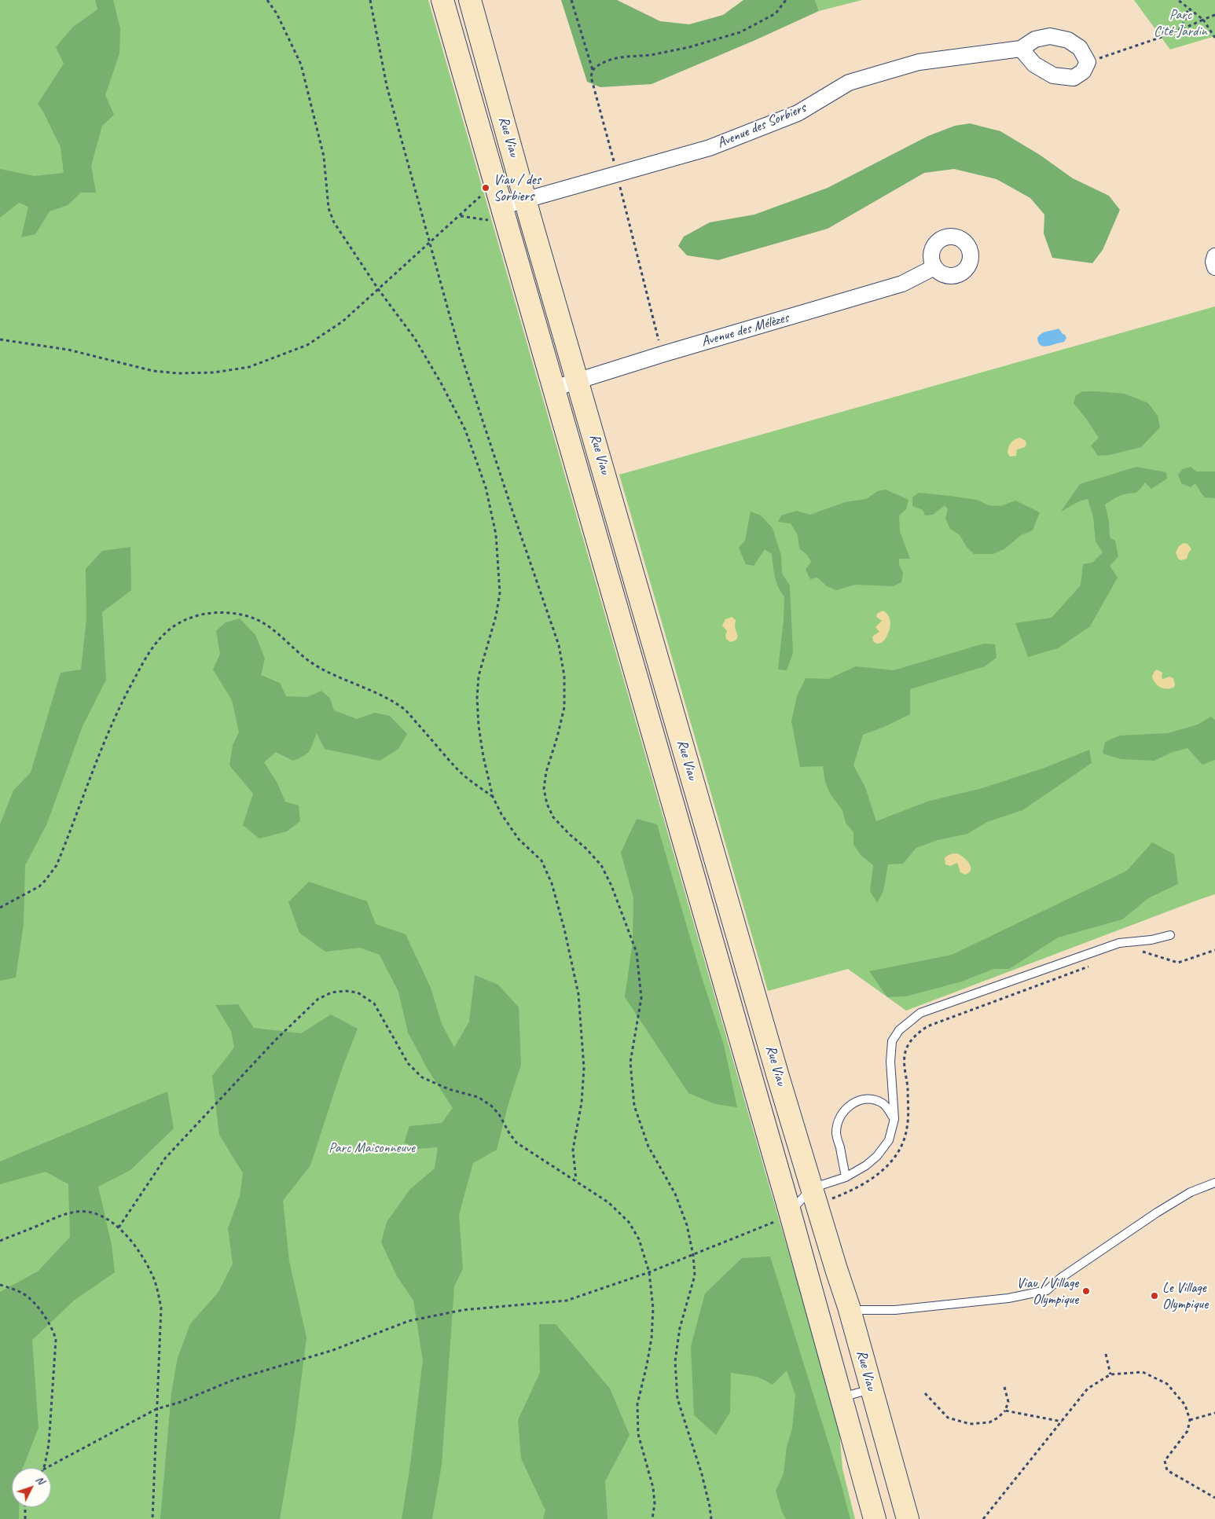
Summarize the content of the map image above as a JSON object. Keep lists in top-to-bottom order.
{
  "streets": {
    "main road": ["Rue Viau"],
    "street": ["Avenue des Sorbiers", "Avenue des Mélèzes"]
  },
  "crossings": [
    ["Avenue des Sorbiers", "Rue Viau"],
    ["Rue Viau", "Avenue des Mélèzes"]
  ],
  "parks": ["Parc Cité-Jardin", "Parc Maisonneuve"],
  "places": ["Viau / des Sorbiers", "Viau / Village Olympique", "Le Village Olympique"],
  "north": "top right"
}
